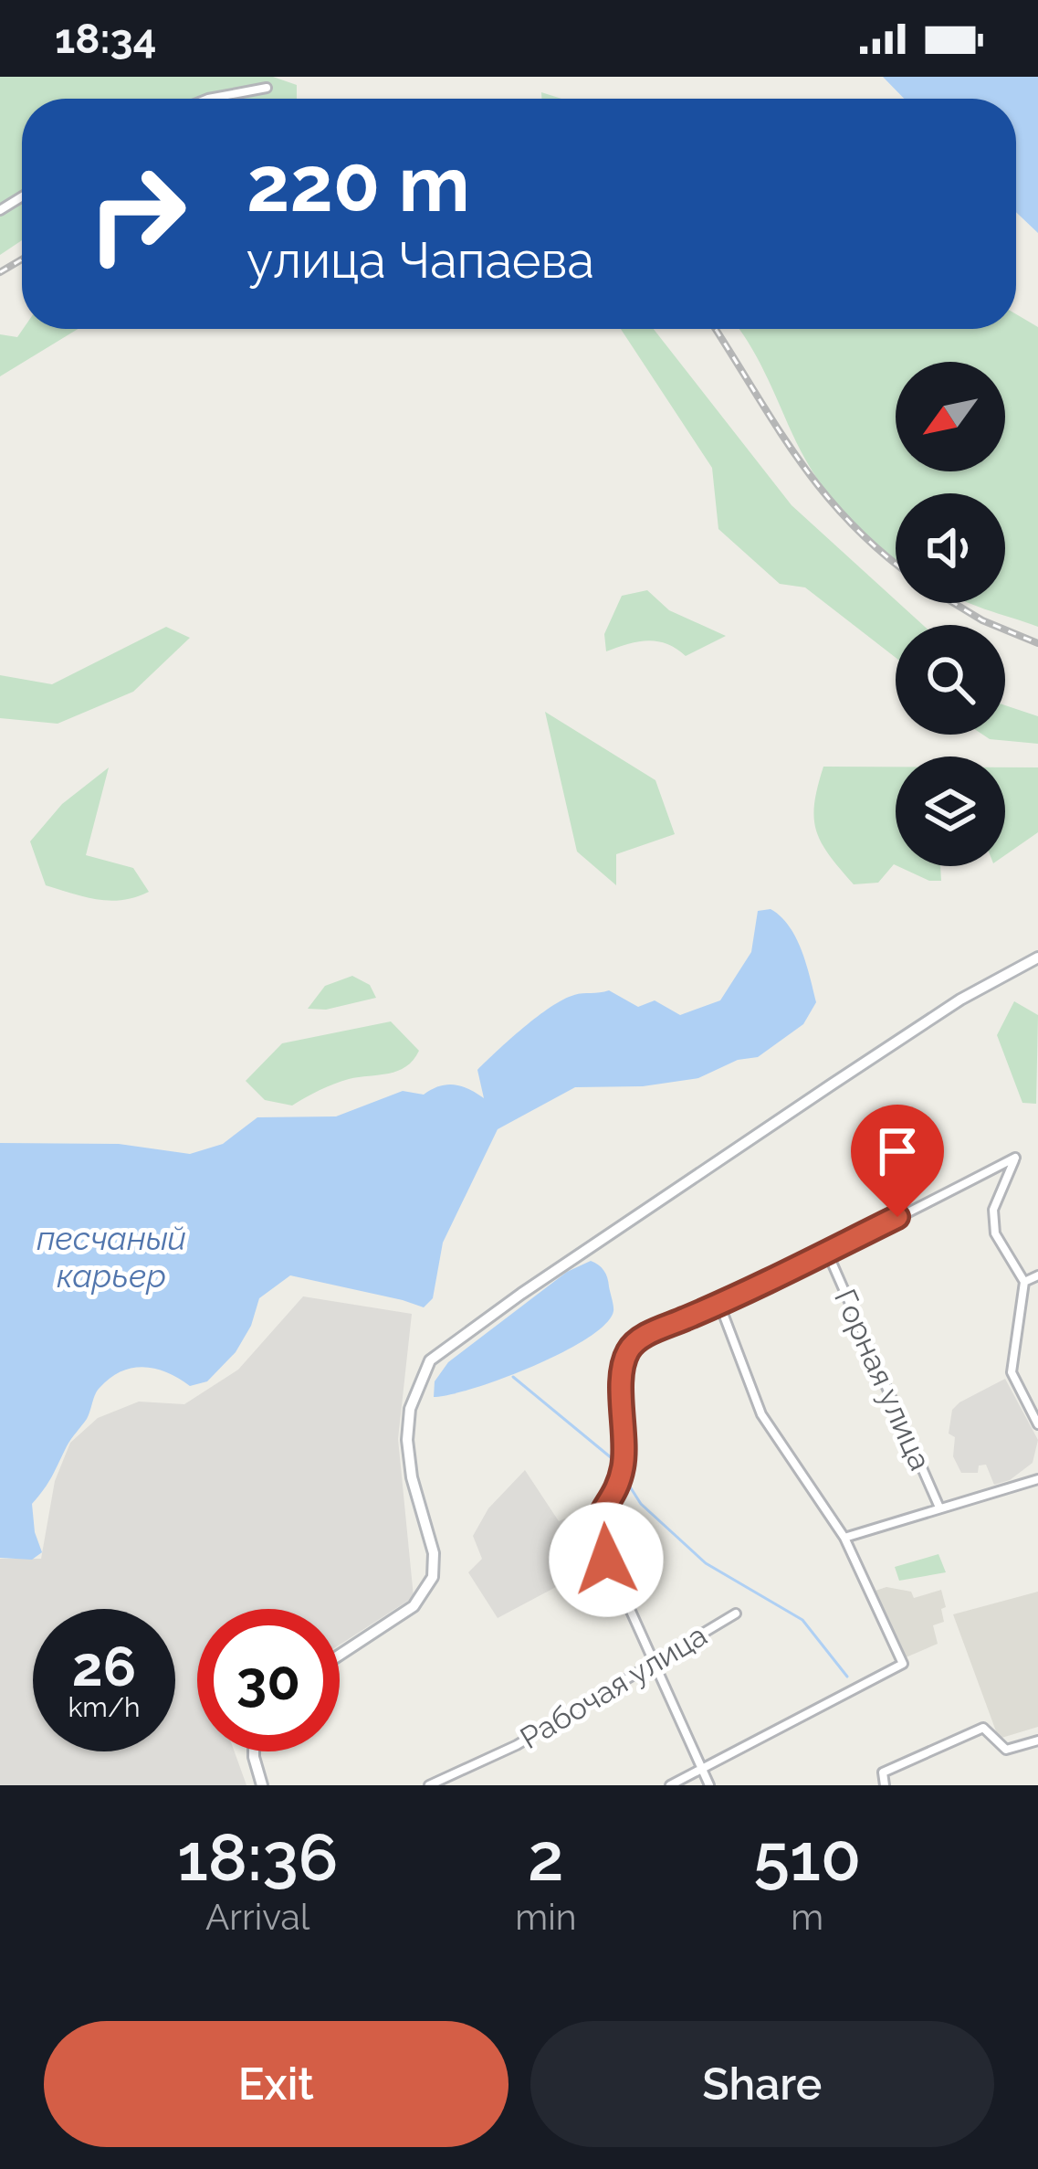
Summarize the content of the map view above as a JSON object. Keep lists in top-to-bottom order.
{
  "streets": {
    "street": ["Горная улица", "Рабочая улица"]
  },
  "water": ["песчаный карьер"],
  "north": "bottom left",
  "page": {
    "status": "18:34",
    "turn": ["220 m", "улица Чапаева"],
    "speed": "26 km/h",
    "limit": "30",
    "eta": [
      "18:36",
      "Arrival",
      "2",
      "min",
      "510",
      "m"
    ],
    "buttons": ["Exit", "Share"]
  }
}
